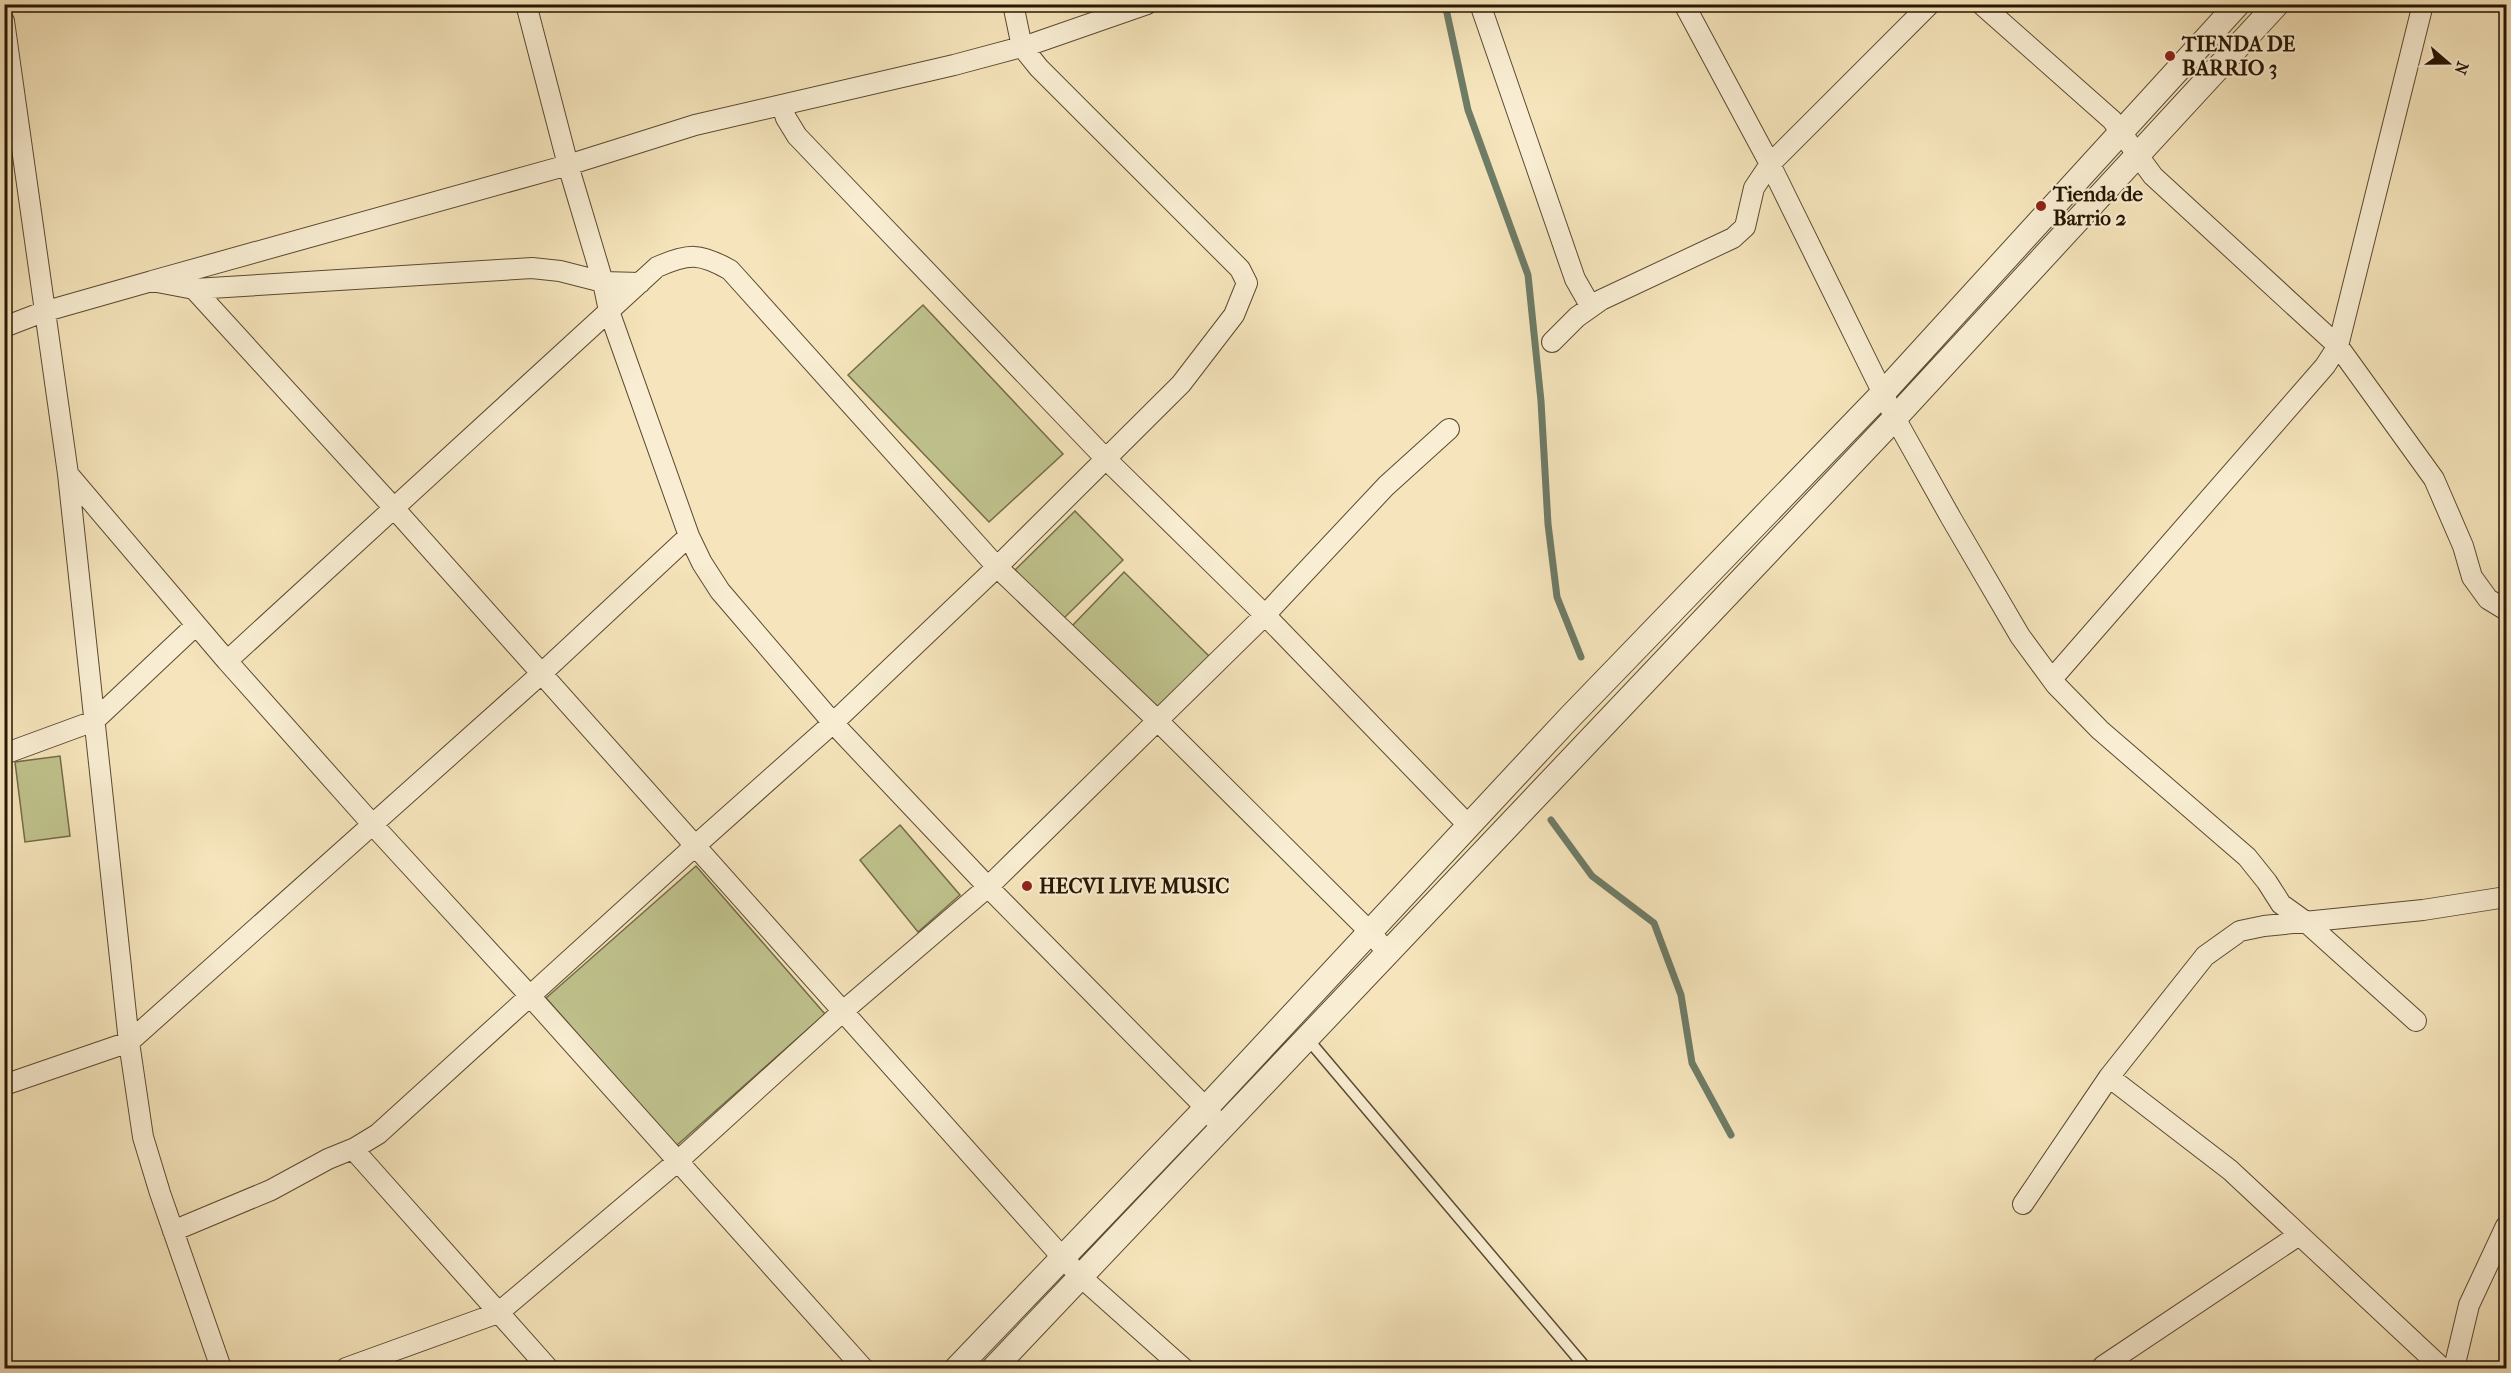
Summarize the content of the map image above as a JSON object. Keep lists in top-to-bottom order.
{
  "places": ["TIENDA DE BARRIO 3", "Tienda de Barrio 2", "HECVI LIVE MUSIC"],
  "north": "right"
}
